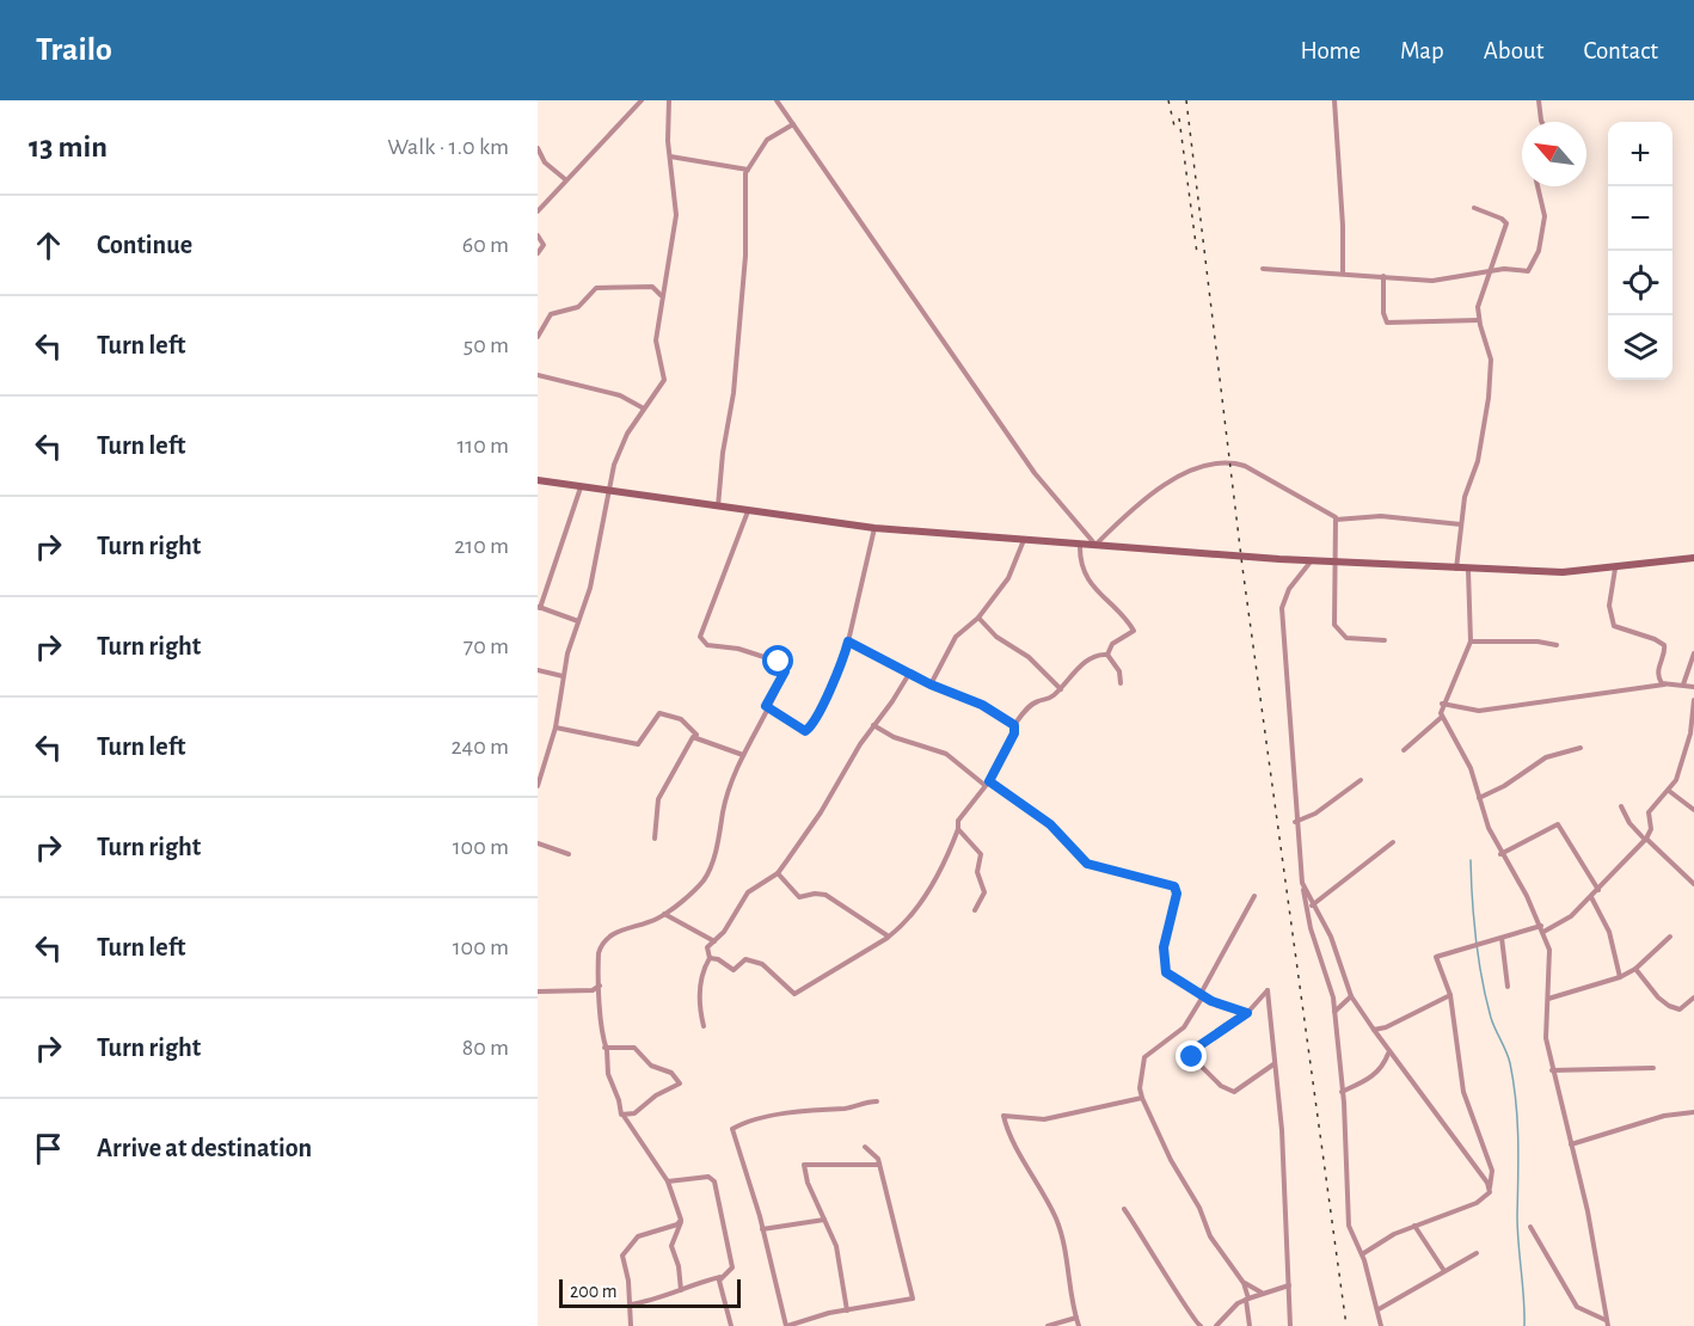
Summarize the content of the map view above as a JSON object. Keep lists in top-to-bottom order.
{
  "scale_bar": "200 m",
  "north": "top left",
  "page": {
    "header": "Trailo",
    "nav": [
      "Home",
      "Map",
      "About",
      "Contact"
    ],
    "heading": ["13 min", "Walk · 1.0 km"],
    "map_buttons": ["+", "−"],
    "list": [
      ["Continue", "60 m"],
      ["Turn left", "50 m"],
      ["Turn left", "110 m"],
      ["Turn right", "210 m"],
      ["Turn right", "70 m"],
      ["Turn left", "240 m"],
      ["Turn right", "100 m"],
      ["Turn left", "100 m"],
      ["Turn right", "80 m"],
      "Arrive at destination"
    ],
    "scale": "200 m"
  }
}
